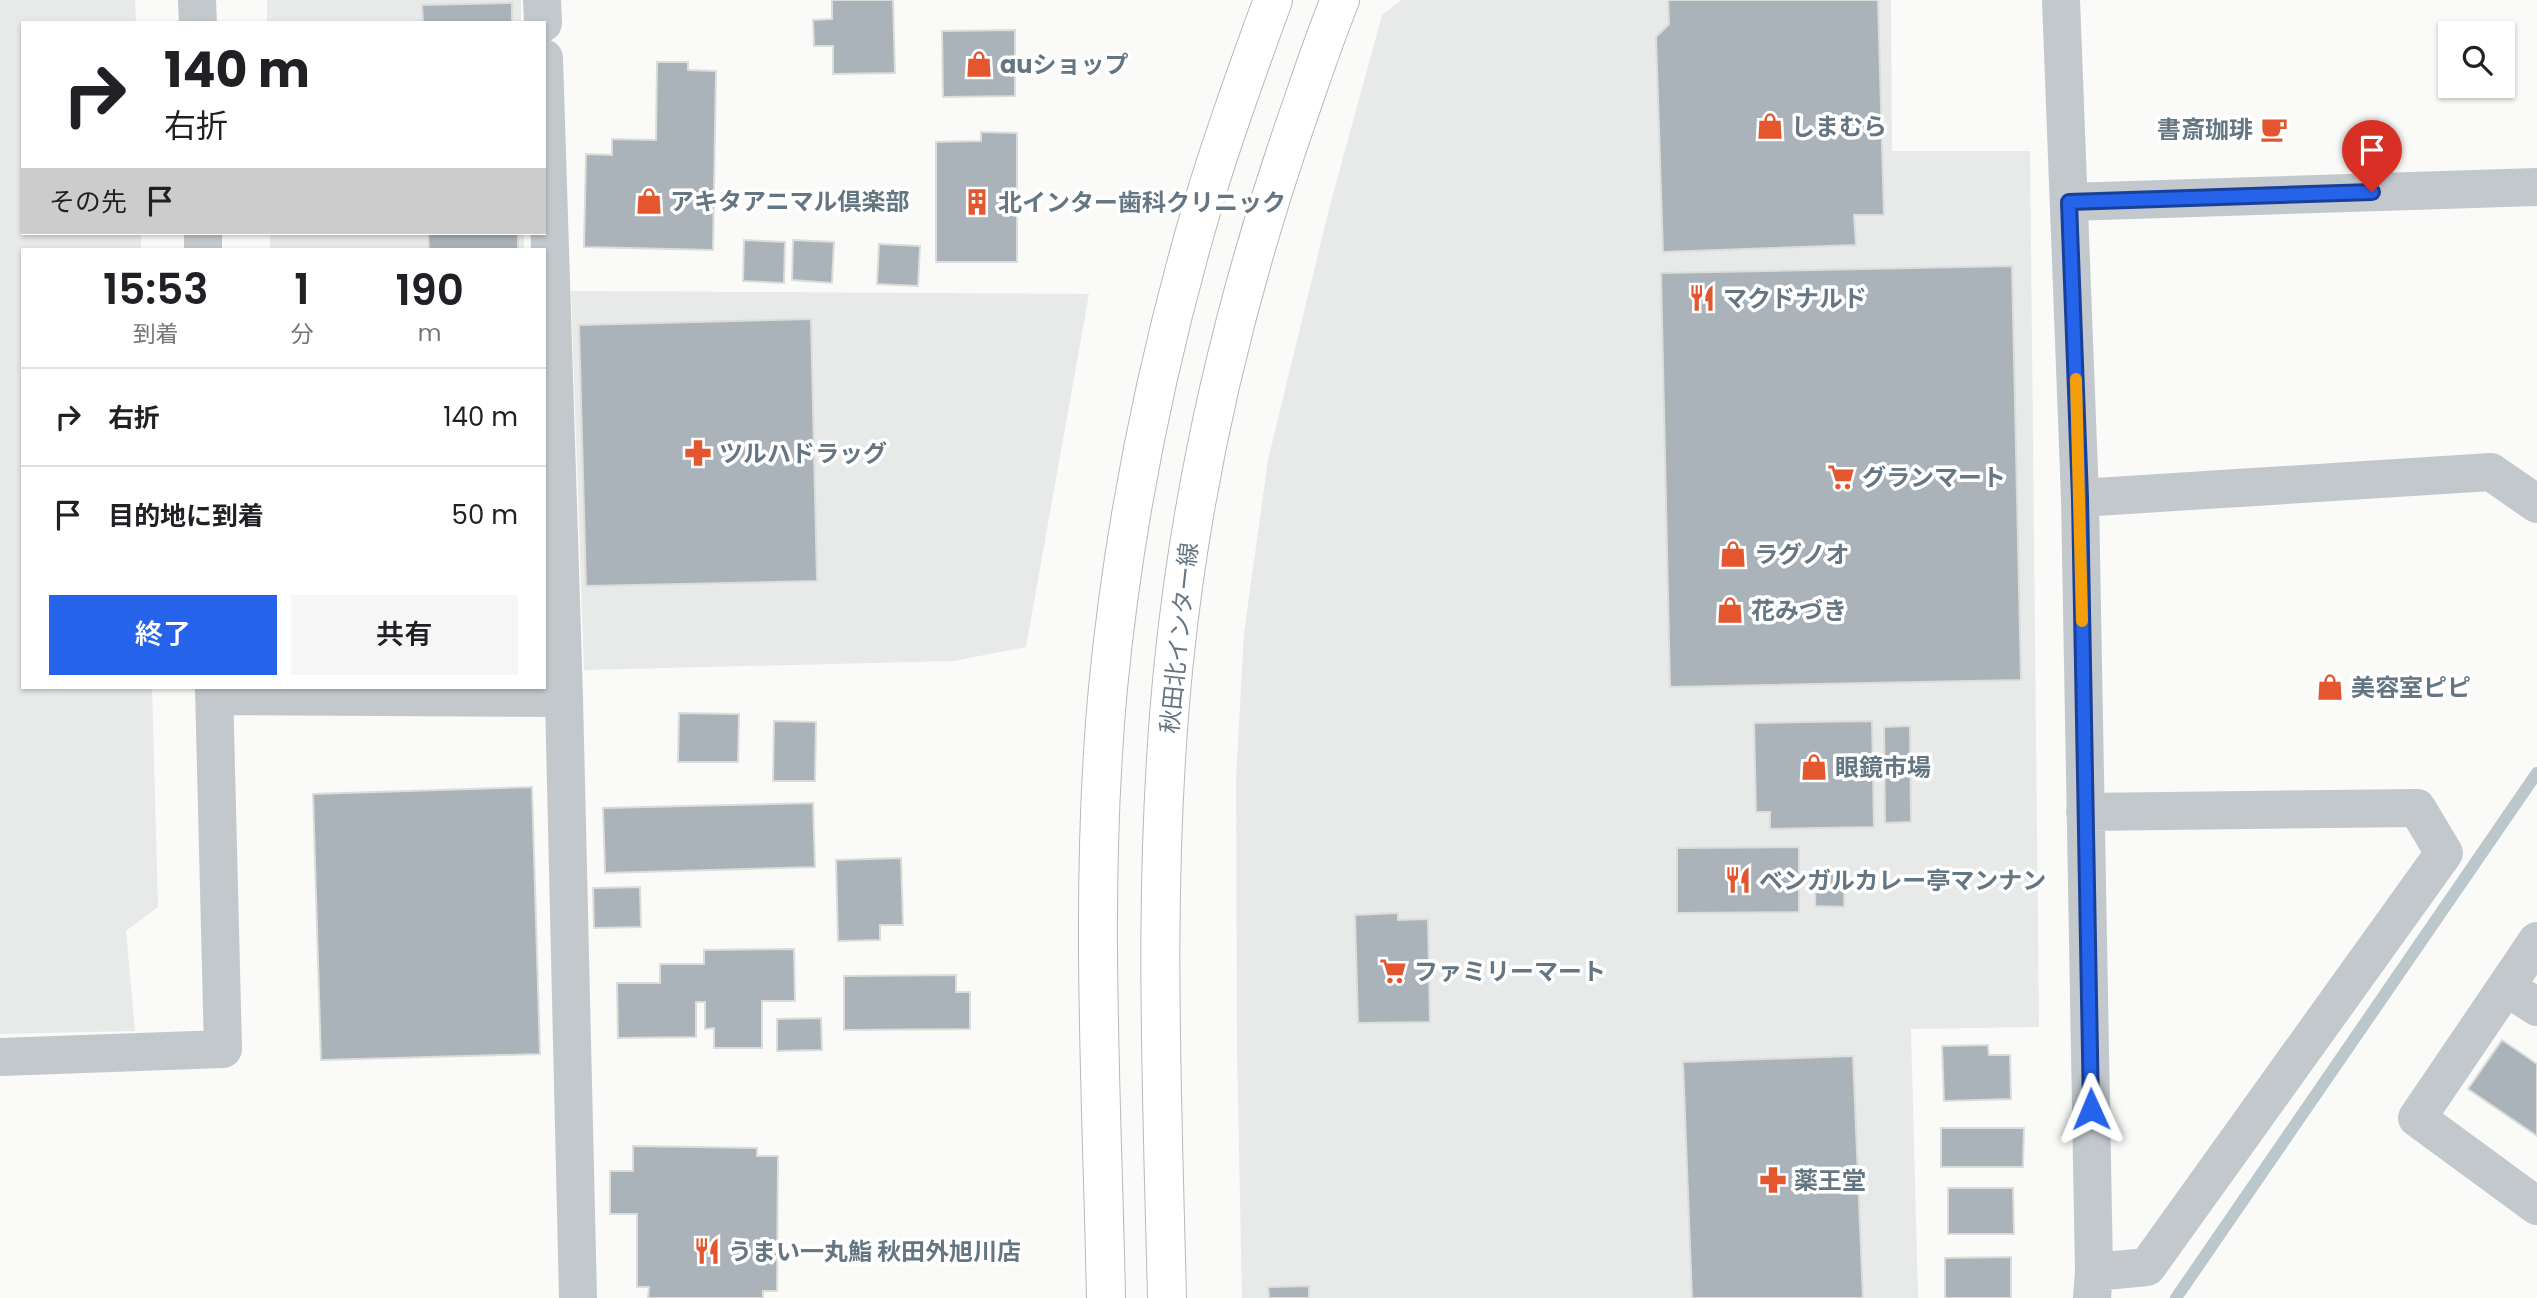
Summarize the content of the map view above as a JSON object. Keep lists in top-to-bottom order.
{
  "streets": {
    "main road": ["秋田北インター線"]
  },
  "places": {
    "shop": [
      "auショップ",
      "しまむら",
      "アキタアニマル倶楽部",
      "ラグノオ",
      "花みづき",
      "美容室ピピ",
      "眼鏡市場"
    ],
    "cafe": ["書斎珈琲"],
    "building": ["北インター歯科クリニック"],
    "restaurant": ["マクドナルド", "ベンガルカレー亭マンナン", "うまい一丸鮨 秋田外旭川店"],
    "pharmacy": ["ツルハドラッグ", "薬王堂"],
    "supermarket": ["グランマート", "ファミリーマート"]
  },
  "page": {
    "turn": ["140 m", "右折"],
    "then": "その先",
    "eta": [
      "15:53",
      "到着",
      "1",
      "分",
      "190",
      "m"
    ],
    "list": [
      {
        "name": "右折",
        "value": "140 m"
      },
      {
        "name": "目的地に到着",
        "value": "50 m"
      }
    ],
    "buttons": ["終了", "共有"]
  }
}
